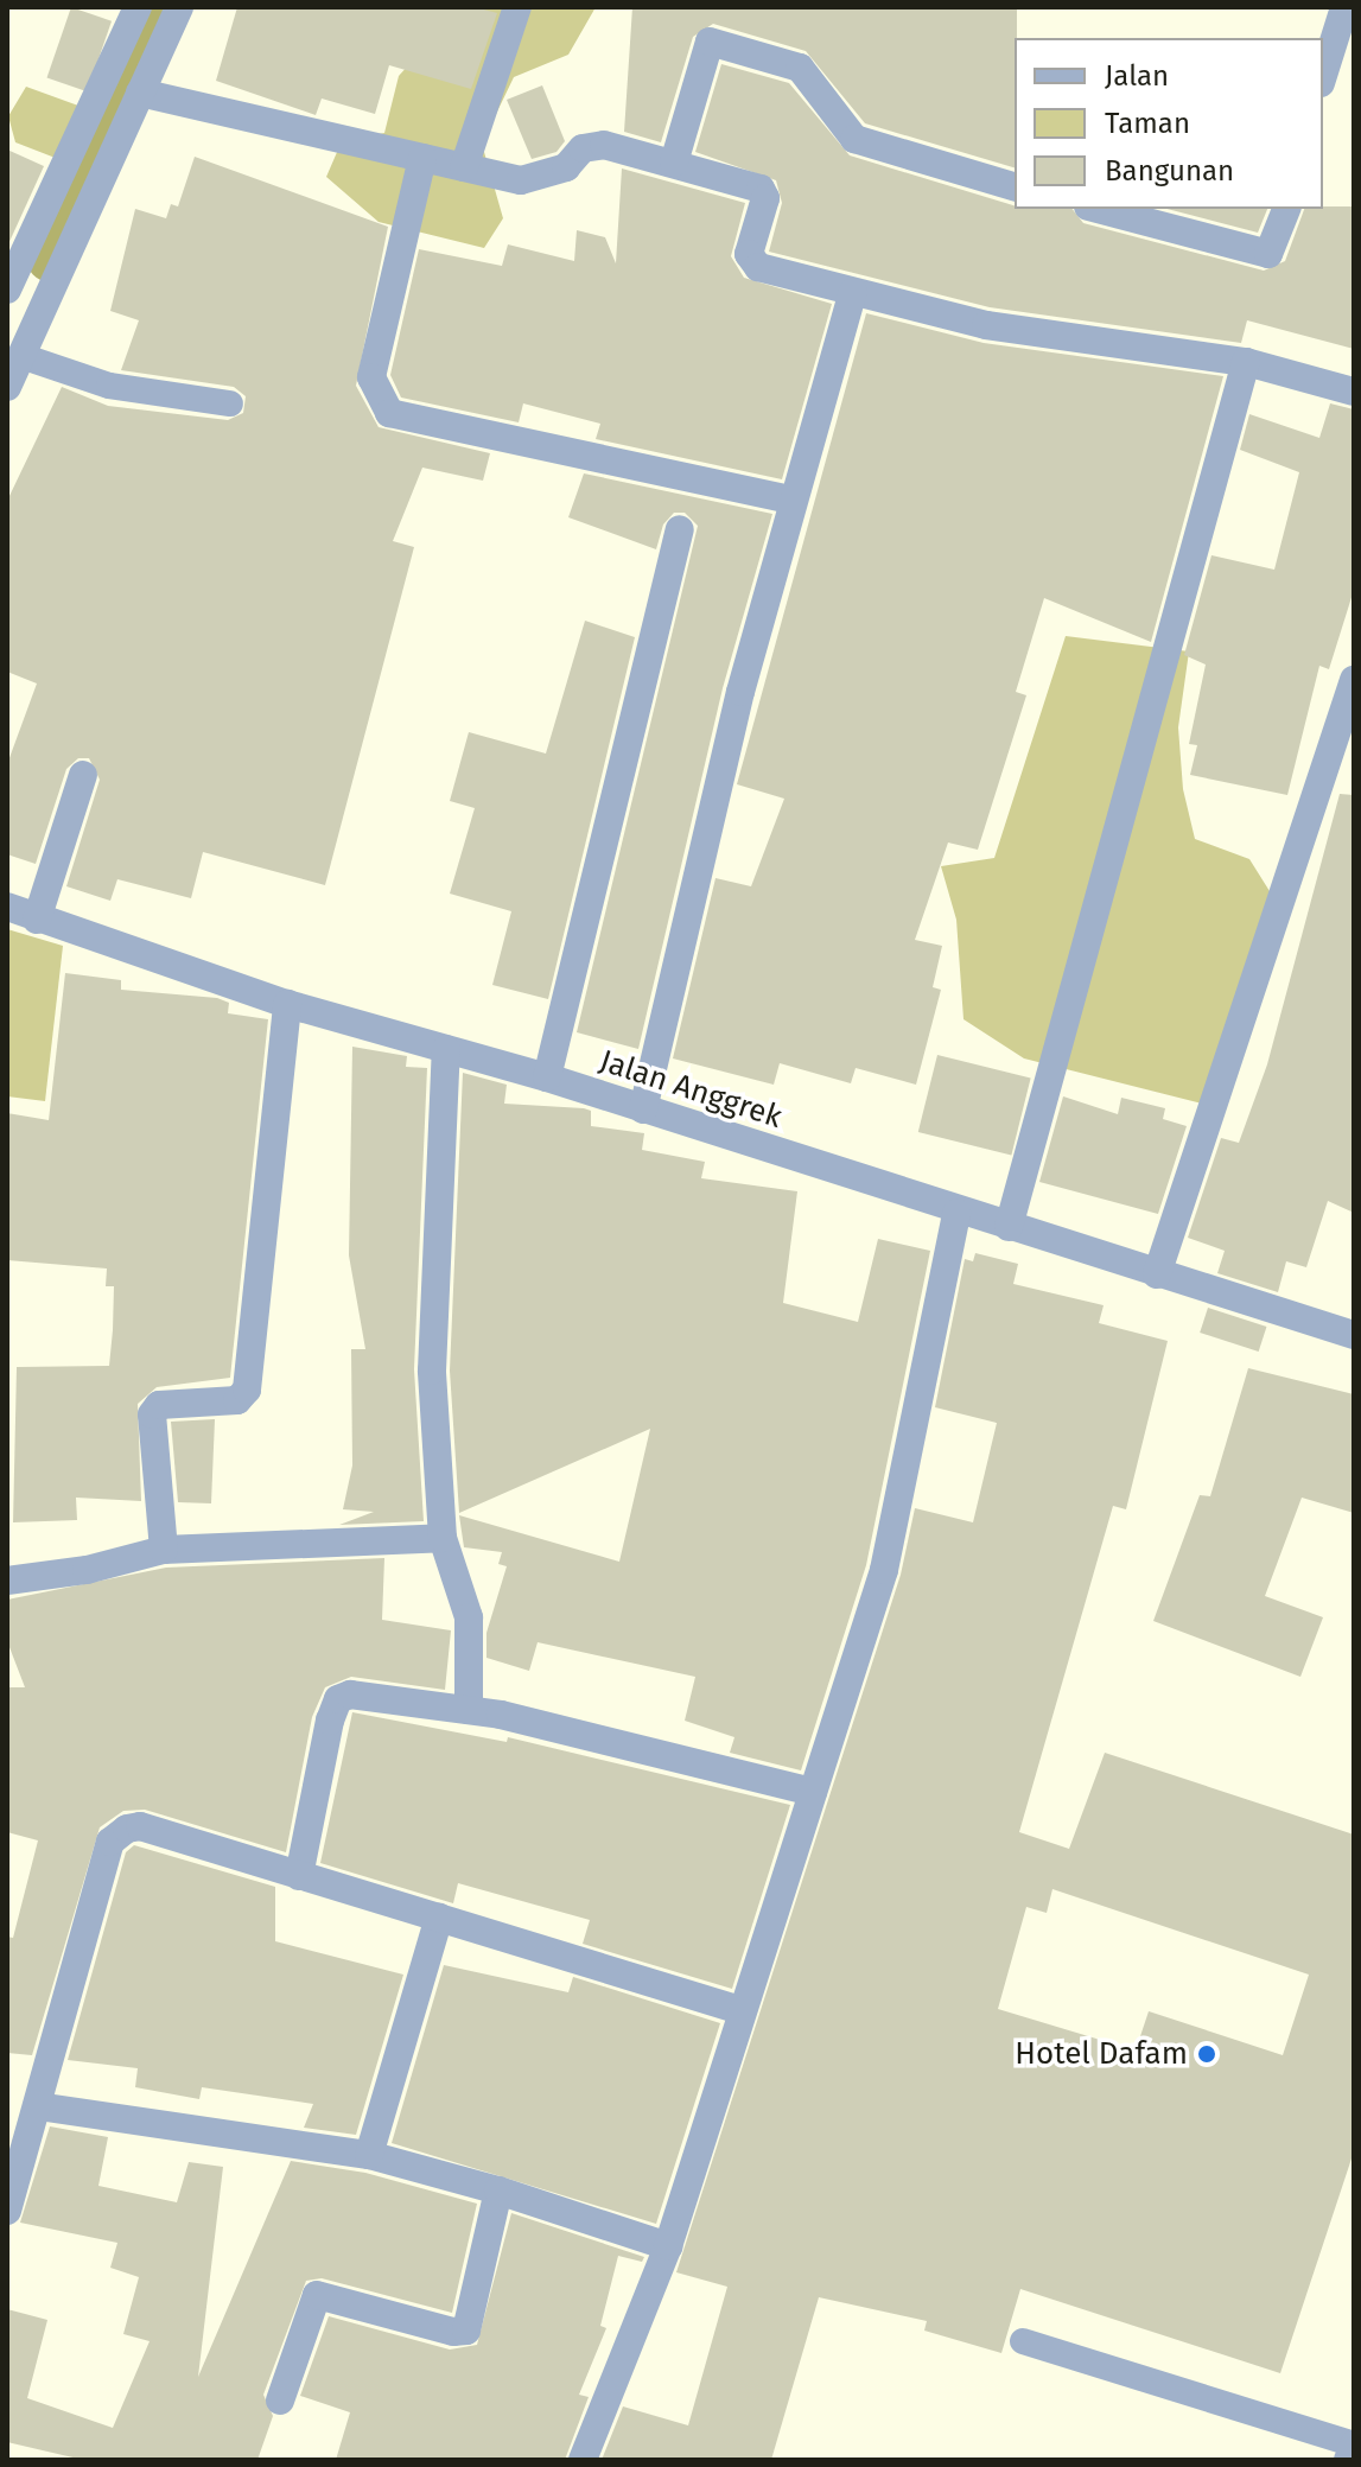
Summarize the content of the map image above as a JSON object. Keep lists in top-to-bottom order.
{
  "streets": {
    "street": ["Jalan Anggrek"]
  },
  "places": ["Hotel Dafam"],
  "legend": ["Jalan", "Taman", "Bangunan"]
}
